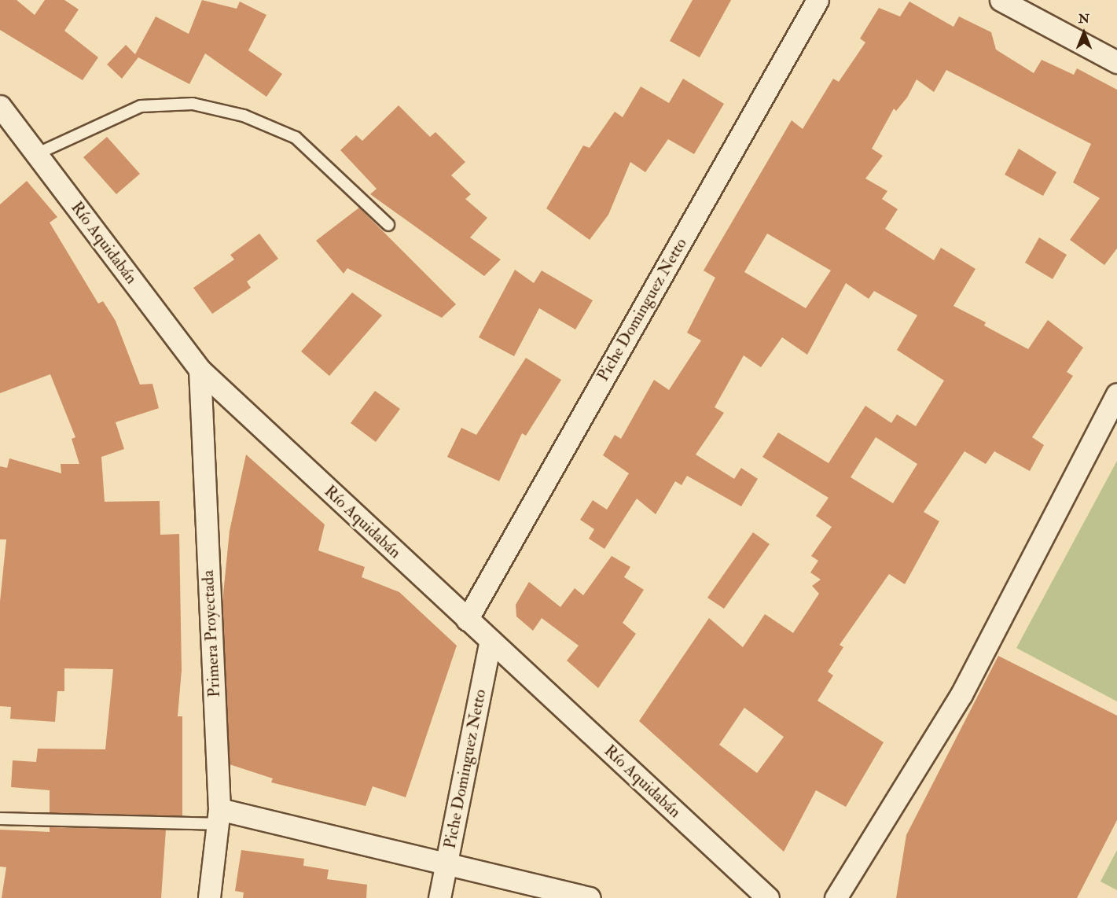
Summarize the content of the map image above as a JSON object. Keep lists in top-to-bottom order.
{
  "streets": {
    "street": ["Río Aquidabán", "Piche Dominguez Netto", "Primera Proyectada"]
  },
  "crossings": [
    ["Río Aquidabán", "Piche Dominguez Netto"],
    ["Río Aquidabán", "Primera Proyectada"]
  ],
  "north": "top"
}
